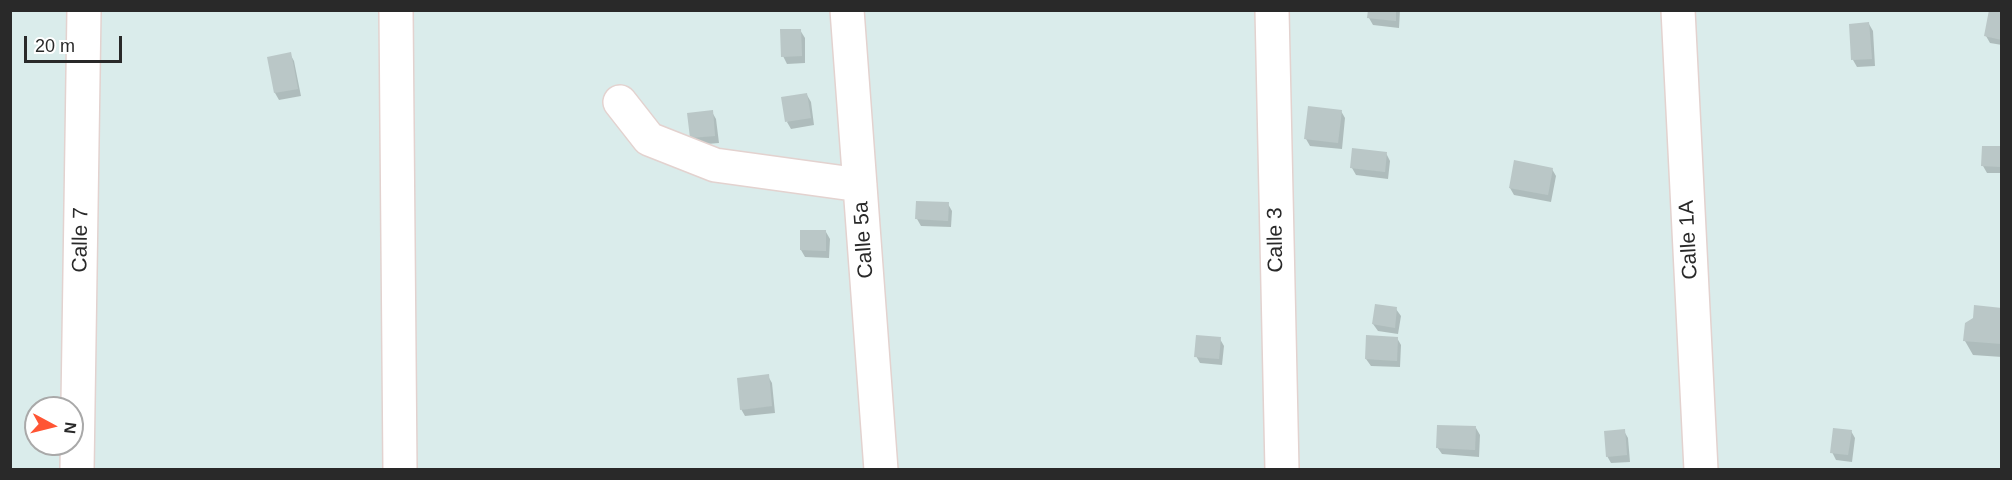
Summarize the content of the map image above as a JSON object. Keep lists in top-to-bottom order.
{
  "streets": {
    "street": [
      "Calle 7",
      "Calle 5a",
      "Calle 3",
      "Calle 1A"
    ]
  },
  "scale_bar": "20 m",
  "north": "right"
}
